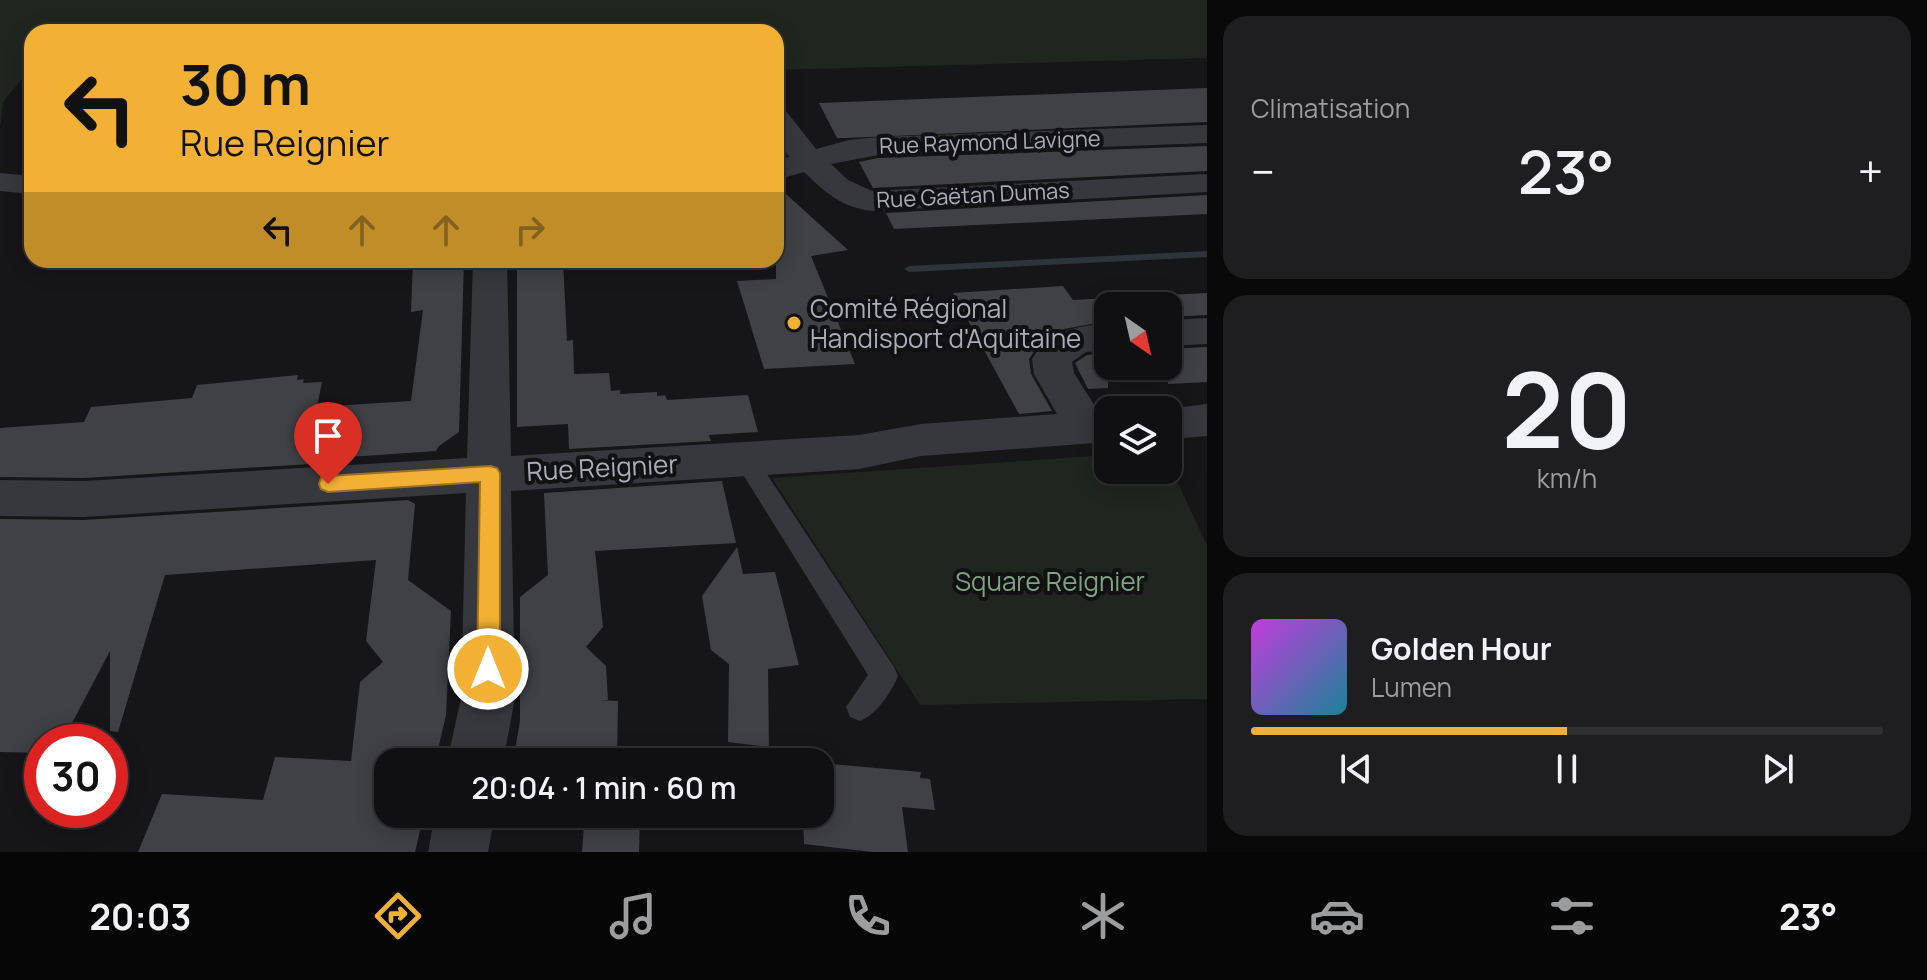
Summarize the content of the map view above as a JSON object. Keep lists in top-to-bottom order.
{
  "streets": {
    "street": ["Rue Raymond Lavigne", "Rue Gaëtan Dumas", "Rue Reignier"]
  },
  "crossings": [
    ["Rue Raymond Lavigne", "Rue Gaëtan Dumas"]
  ],
  "parks": ["Square Reignier"],
  "places": ["Comité Régional Handisport d'Aquitaine"],
  "north": "bottom right",
  "page": {
    "tile": [
      "Climatisation",
      ["20", "km/h"]
    ],
    "turn": ["30 m", "Rue Reignier"],
    "heat": ["−", "23°", "+"],
    "song": ["Golden Hour", "Lumen"],
    "limit": "30",
    "trip": "20:04 · 1 min · 60 m",
    "tabs": ["20:03", "23°"]
  }
}
